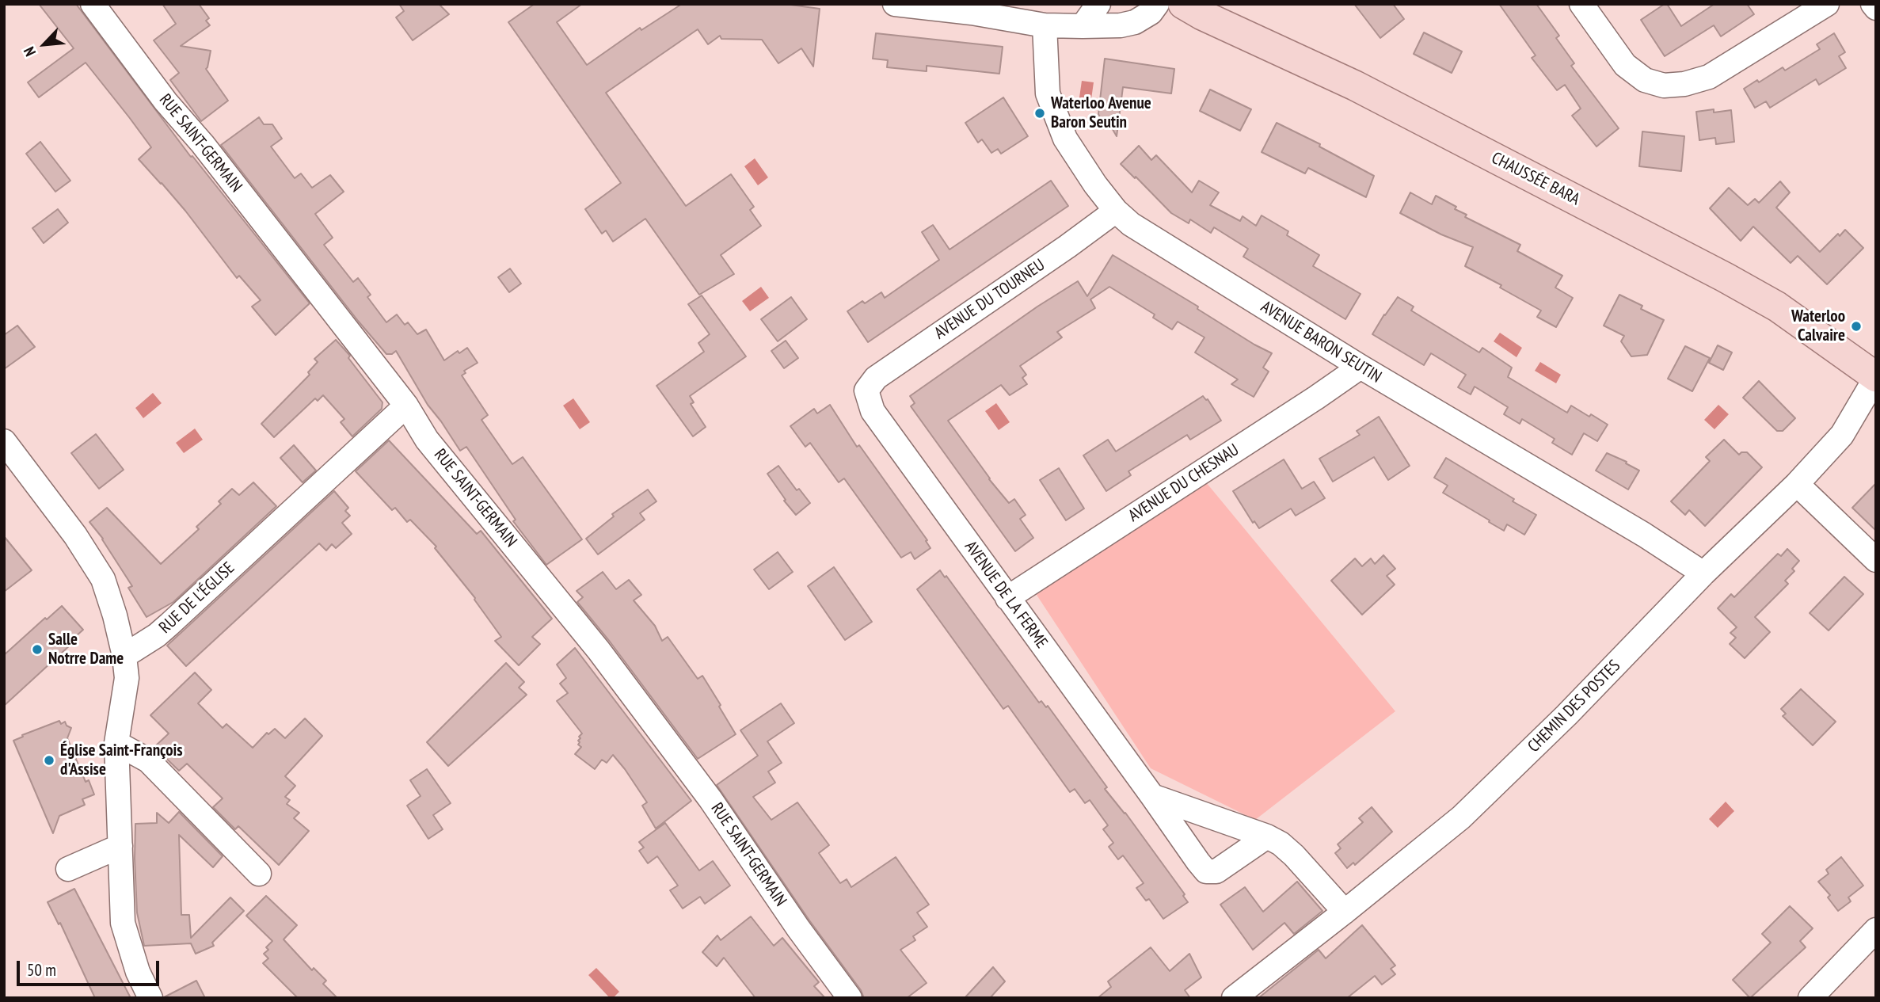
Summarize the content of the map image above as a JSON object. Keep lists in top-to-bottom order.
{
  "streets": {
    "main road": ["CHAUSSÉE BARA"],
    "street": [
      "RUE SAINT-GERMAIN",
      "AVENUE DU TOURNEU",
      "AVENUE BARON SEUTIN",
      "AVENUE DU CHESNAU",
      "AVENUE DE LA FERME",
      "RUE DE L'ÉGLISE",
      "CHEMIN DES POSTES"
    ]
  },
  "crossings": [
    ["RUE SAINT-GERMAIN", "RUE DE L'ÉGLISE"],
    ["CHAUSSÉE BARA", "CHEMIN DES POSTES"],
    ["AVENUE DU TOURNEU", "AVENUE BARON SEUTIN"],
    ["AVENUE DU TOURNEU", "AVENUE DE LA FERME"],
    ["AVENUE BARON SEUTIN", "AVENUE DU CHESNAU"],
    ["AVENUE BARON SEUTIN", "CHEMIN DES POSTES"],
    ["AVENUE DU CHESNAU", "AVENUE DE LA FERME"]
  ],
  "places": [
    "Waterloo Avenue Baron Seutin",
    "Waterloo Calvaire",
    "Salle Notrre Dame",
    "Église Saint-François d'Assise"
  ],
  "scale_bar": "50 m",
  "north": "bottom left"
}
